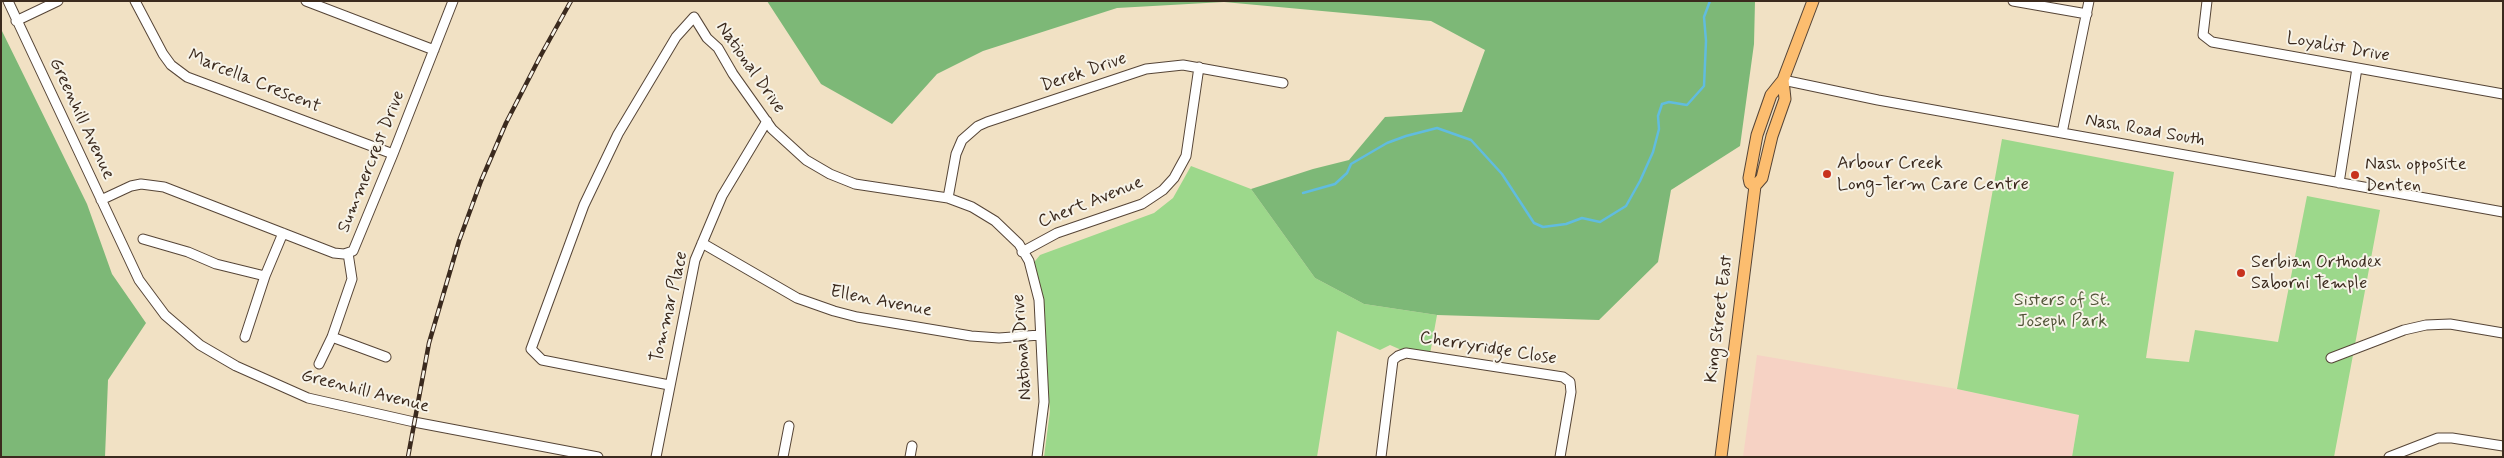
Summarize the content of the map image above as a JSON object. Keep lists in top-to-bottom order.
{
  "streets": {
    "main road": ["King Street East"],
    "street": [
      "Loyalist Drive",
      "National Drive",
      "Derek Drive",
      "Marcella Crescent",
      "Greenhill Avenue",
      "Nash Road South",
      "Summercrest Drive",
      "Chert Avenue",
      "Ellen Avenue",
      "Tommar Place",
      "Cherryridge Close"
    ]
  },
  "crossings": [
    ["National Drive", "Derek Drive"],
    ["National Drive", "Chert Avenue"],
    ["National Drive", "Ellen Avenue"],
    ["National Drive", "Tommar Place"],
    ["Derek Drive", "Chert Avenue"],
    ["Marcella Crescent", "Summercrest Drive"],
    ["Greenhill Avenue", "Summercrest Drive"],
    ["Nash Road South", "King Street East"],
    ["Ellen Avenue", "Tommar Place"]
  ],
  "parks": ["Sisters of St. Joseph Park"],
  "places": ["Arbour Creek Long-Term Care Centre", "Nash opposite Denten", "Serbian Orthodex Saborni Temple"]
}
